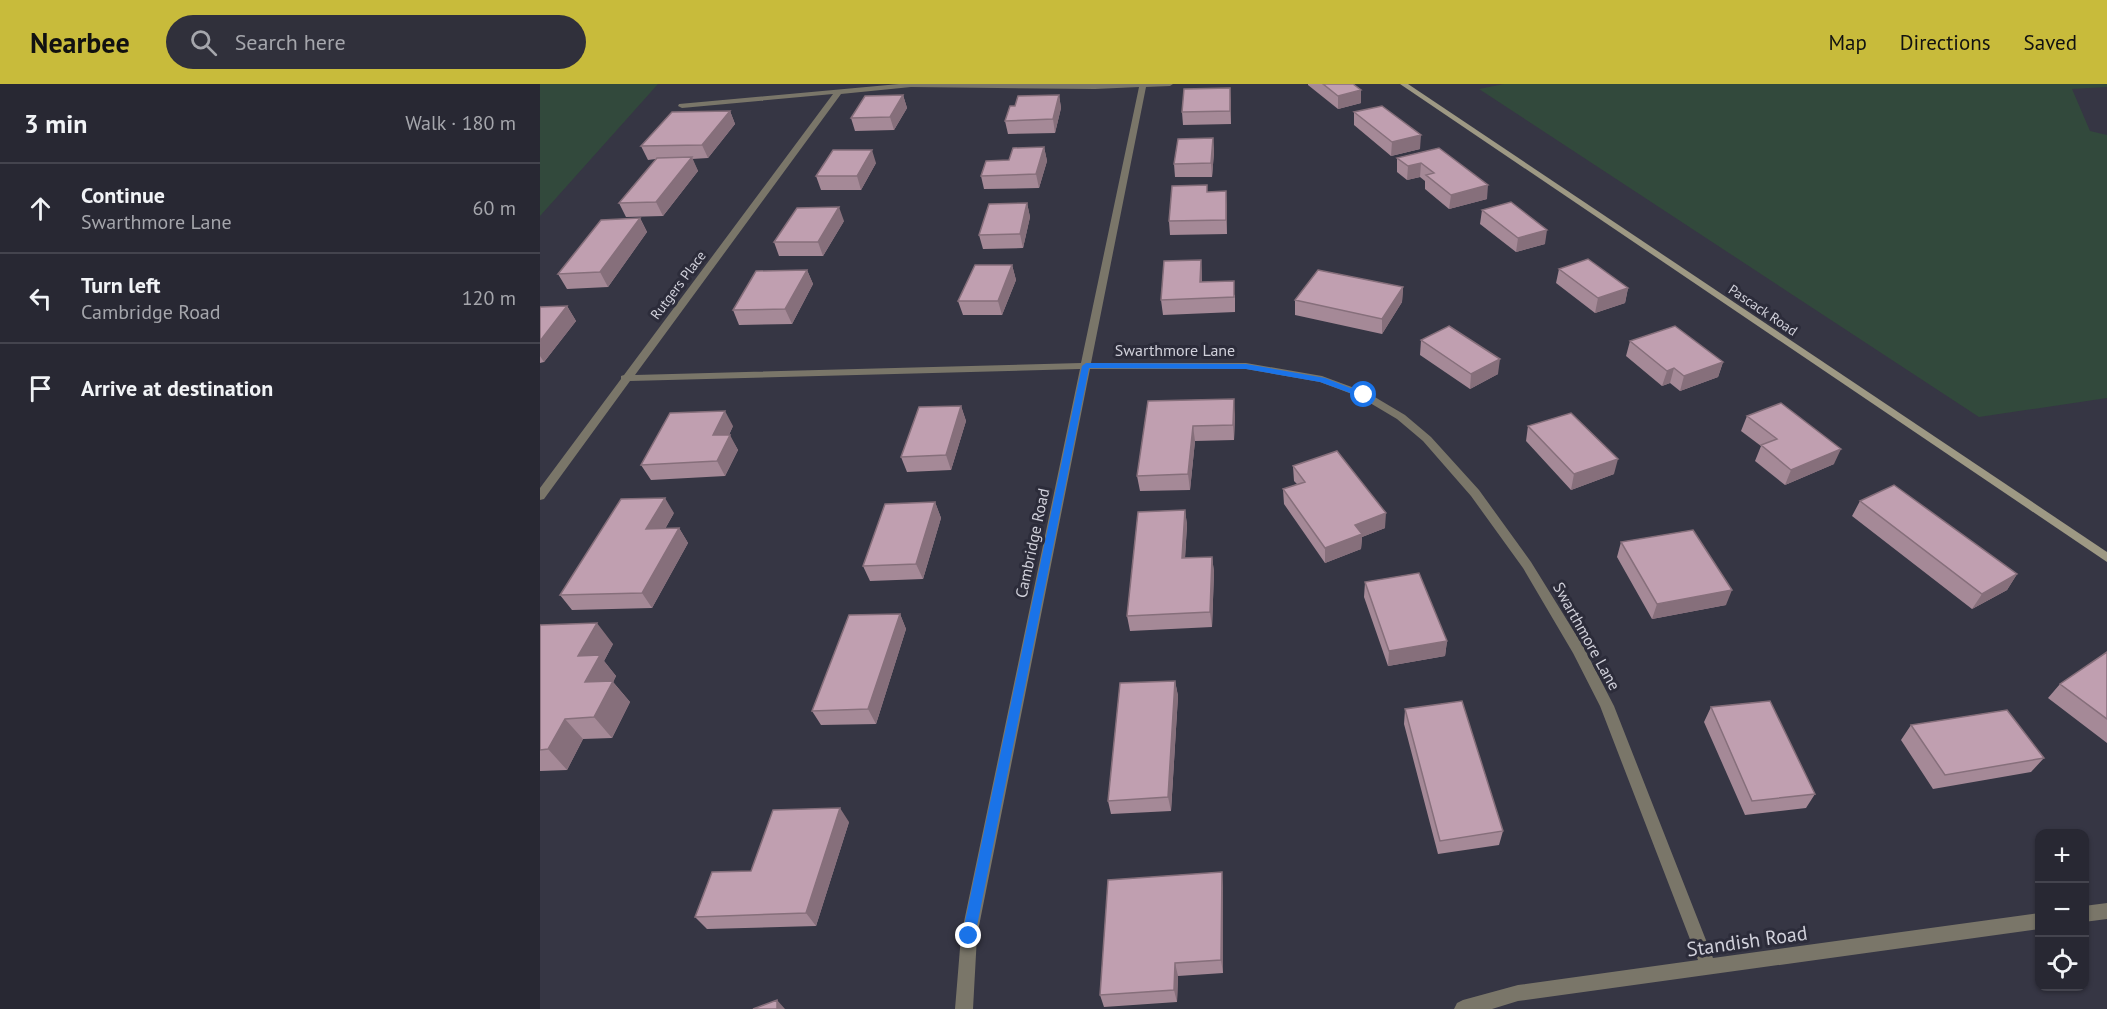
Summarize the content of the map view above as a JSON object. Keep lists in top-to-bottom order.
{
  "streets": {
    "street": [
      "Rutgers Place",
      "Pascack Road",
      "Swarthmore Lane",
      "Cambridge Road",
      "Standish Road"
    ]
  },
  "crossings": [
    ["Rutgers Place", "Swarthmore Lane"],
    ["Swarthmore Lane", "Cambridge Road"],
    ["Swarthmore Lane", "Standish Road"]
  ],
  "page": {
    "header": "Nearbee",
    "search": "Search here",
    "nav": ["Map", "Directions", "Saved"],
    "heading": ["3 min", "Walk · 180 m"],
    "list": [
      ["Continue", "Swarthmore Lane", "60 m"],
      ["Turn left", "Cambridge Road", "120 m"],
      "Arrive at destination"
    ],
    "map_buttons": ["+", "−"]
  }
}
